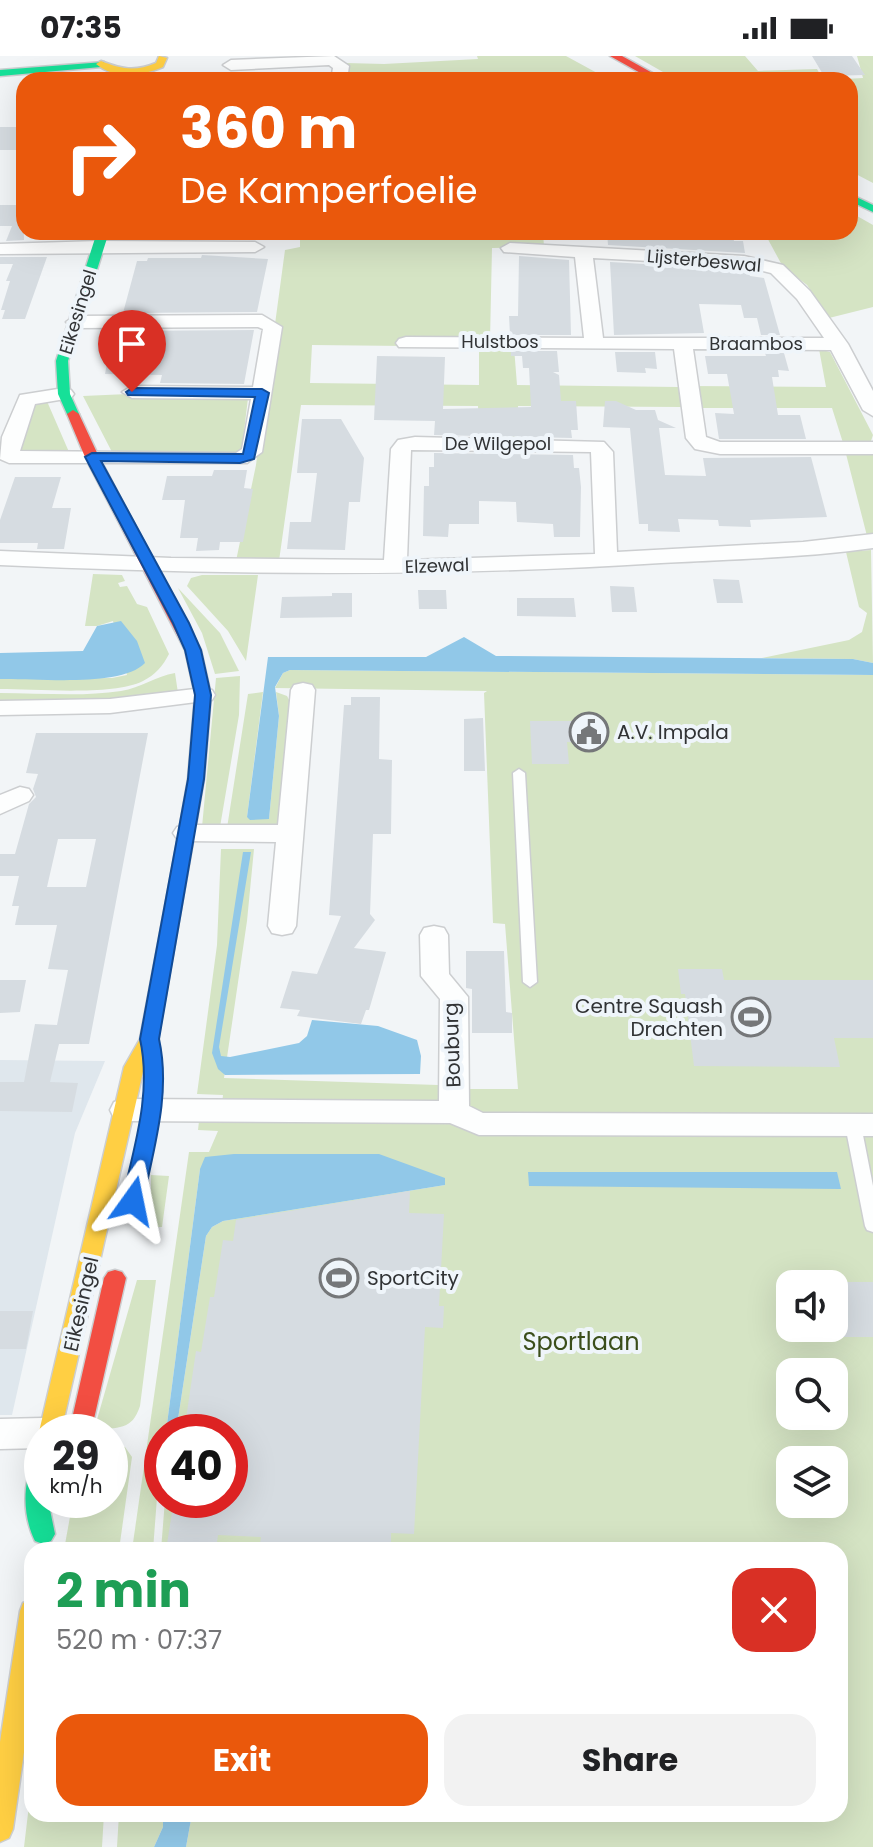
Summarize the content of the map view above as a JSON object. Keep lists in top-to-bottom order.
{
  "streets": {
    "main road": ["Eikesingel"],
    "street": [
      "Lijsterbeswal",
      "Hulstbos",
      "Braambos",
      "De Wilgepol",
      "Elzewal",
      "Bouburg"
    ]
  },
  "crossings": [
    ["Lijsterbeswal", "Braambos"],
    ["Eikesingel", "Elzewal"],
    ["Hulstbos", "Braambos"],
    ["De Wilgepol", "Elzewal"]
  ],
  "parks": ["Sportlaan"],
  "places": {
    "public building": ["A.V. Impala"],
    "sports": ["Centre Squash Drachten", "SportCity"]
  },
  "page": {
    "status": "07:35",
    "turn": ["360 m", "De Kamperfoelie"],
    "speed": "29 km/h",
    "limit": "40",
    "heading": ["2 min", "520 m · 07:37"],
    "buttons": ["Exit", "Share"]
  }
}
